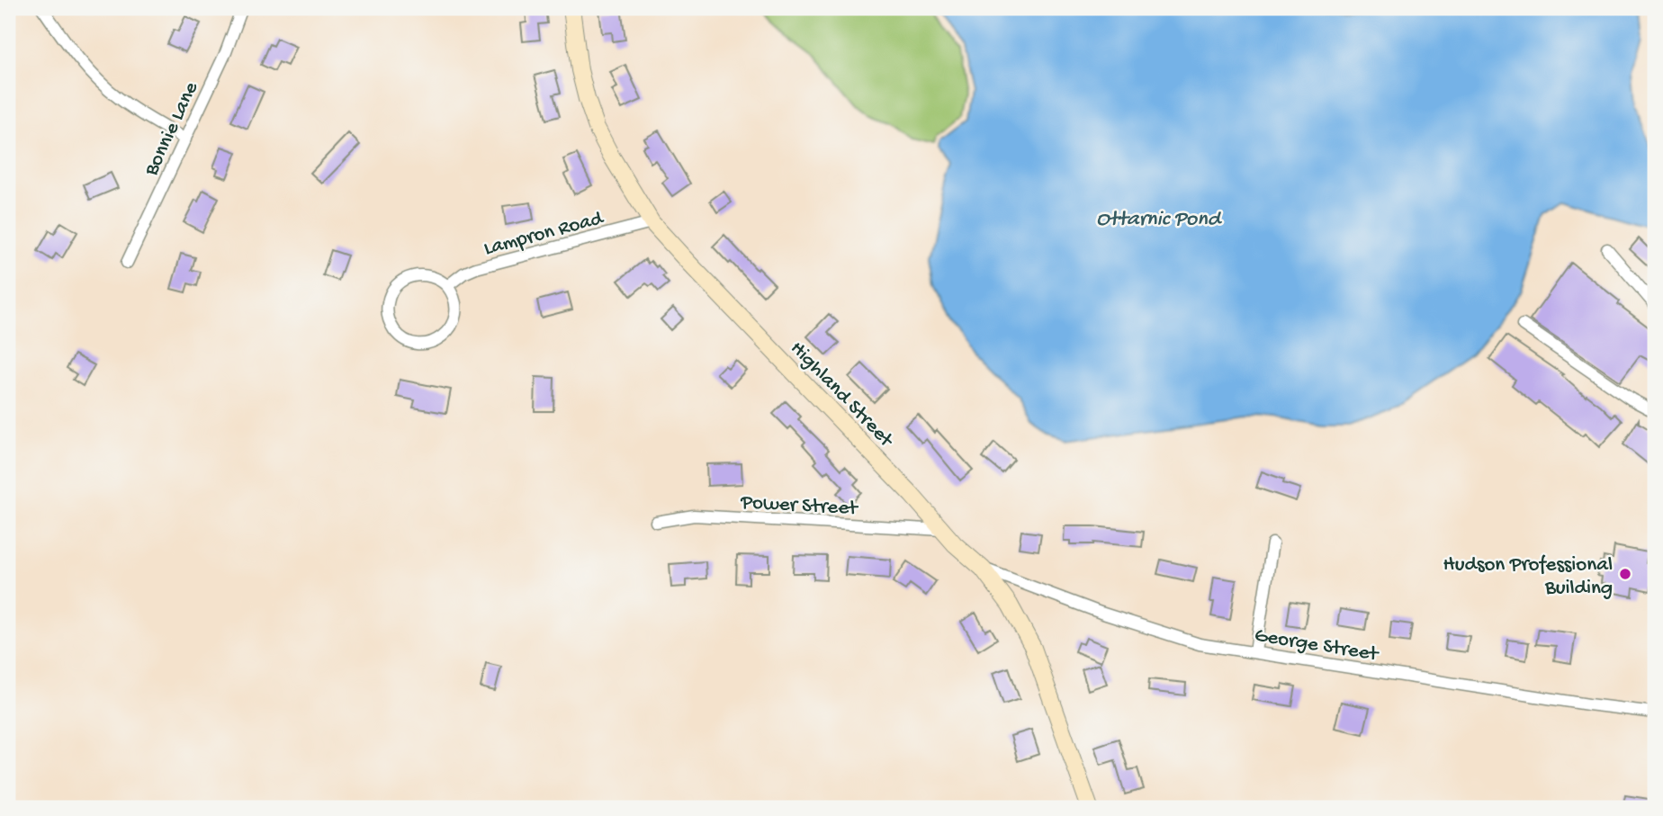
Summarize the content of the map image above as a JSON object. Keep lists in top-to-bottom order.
{
  "streets": {
    "street": [
      "Bonnie Lane",
      "Lampron Road",
      "Highland Street",
      "Power Street",
      "George Street"
    ]
  },
  "crossings": [
    ["Lampron Road", "Highland Street"],
    ["Highland Street", "Power Street"],
    ["Highland Street", "George Street"]
  ],
  "water": ["Ottarnic Pond"],
  "places": ["Hudson Professional Building"]
}
